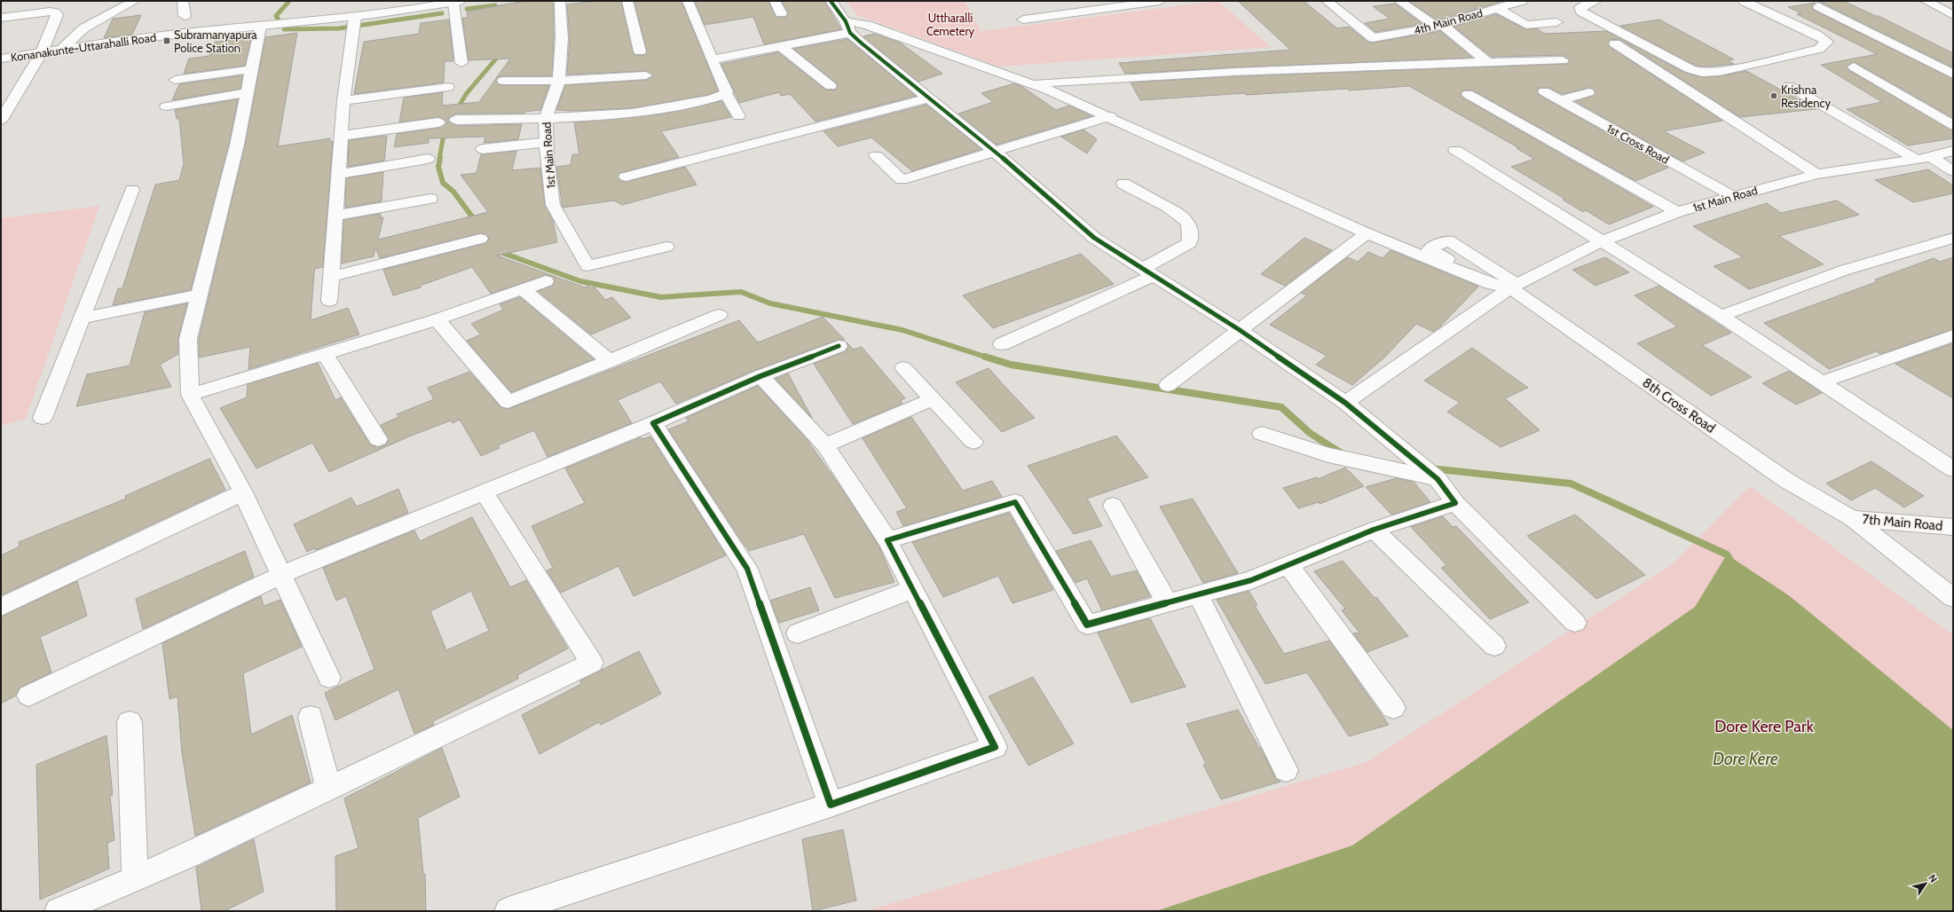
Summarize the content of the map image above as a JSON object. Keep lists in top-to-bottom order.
{
  "streets": {
    "street": [
      "4th Main Road",
      "Konanakunte-Uttarahalli Road",
      "1st Cross Road",
      "1st Main Road",
      "8th Cross Road",
      "7th Main Road"
    ]
  },
  "crossings": [
    ["1st Cross Road", "1st Main Road"],
    ["1st Main Road", "8th Cross Road"],
    ["8th Cross Road", "7th Main Road"]
  ],
  "water": ["Dore Kere"],
  "parks": ["Uttharalli Cemetery", "Dore Kere Park"],
  "places": {
    "transit": ["Subramanyapura Police Station"],
    "other": ["Krishna Residency"]
  },
  "north": "top right"
}
